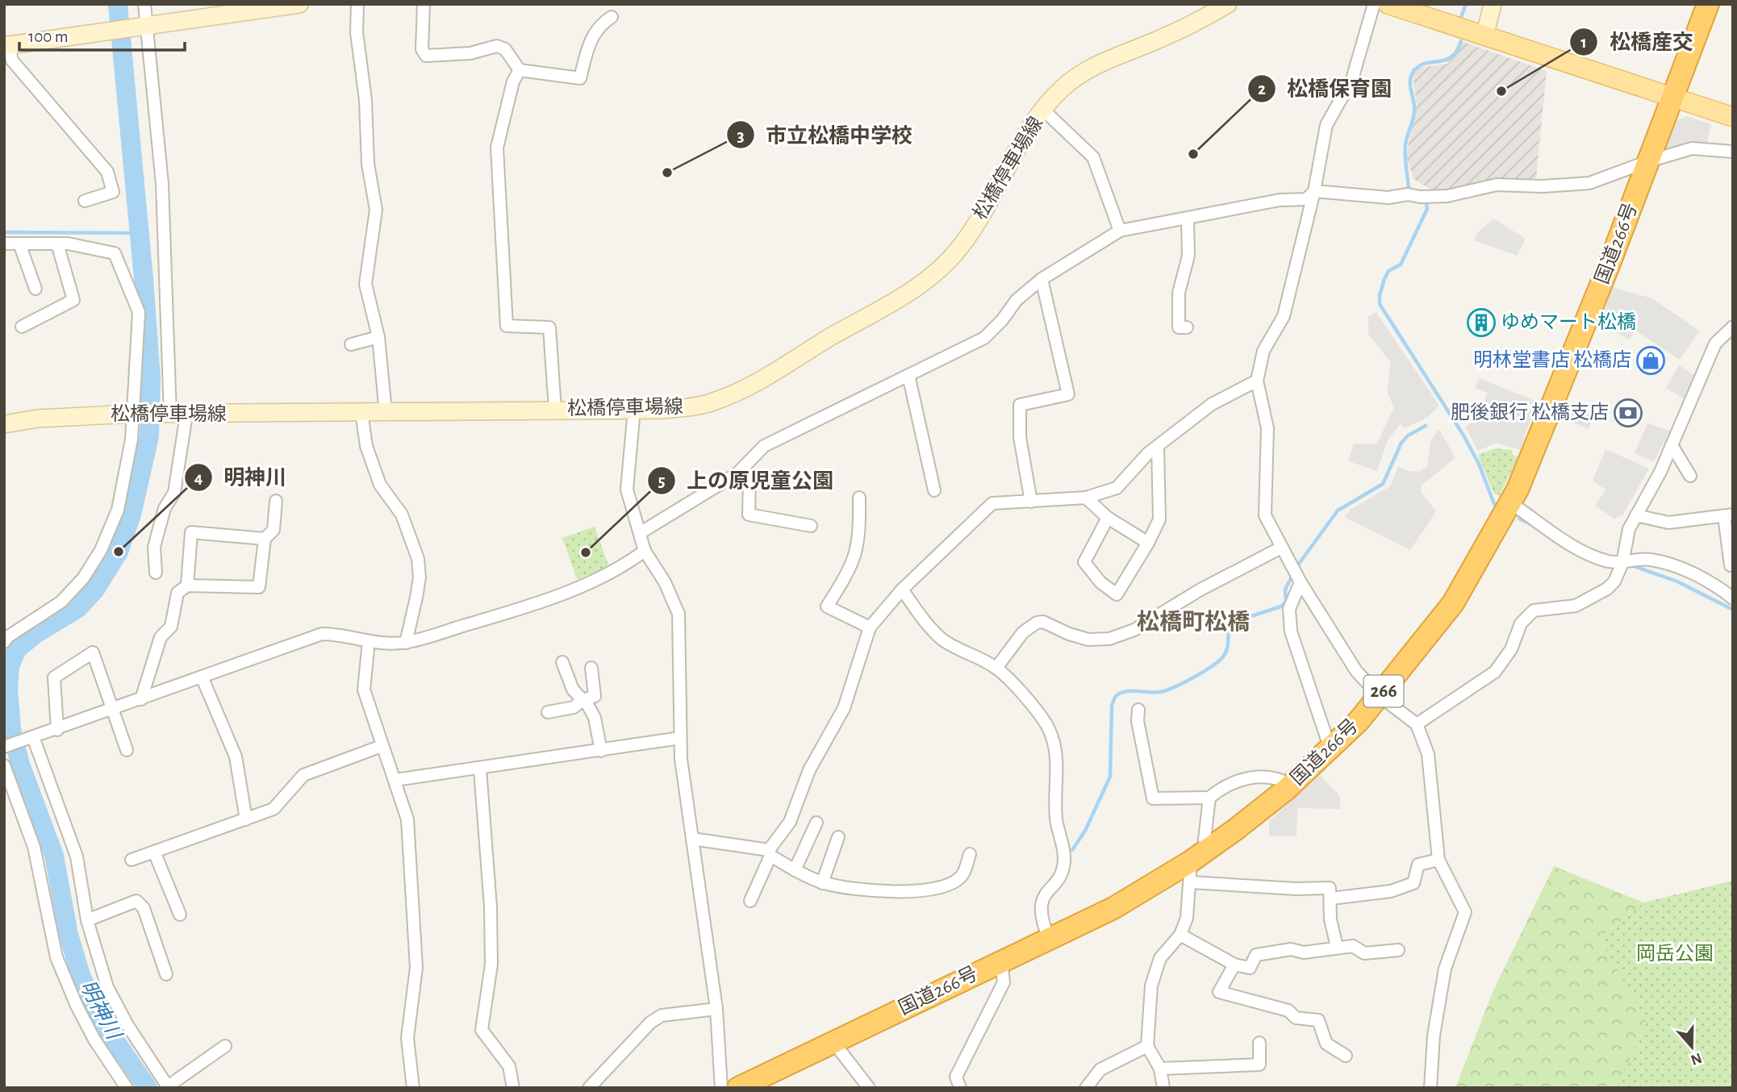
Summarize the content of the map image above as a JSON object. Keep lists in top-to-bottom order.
{
  "streets": {
    "highway": ["国道266号", "266"],
    "main road": ["松橋停車場線"]
  },
  "districts": ["松橋町松橋"],
  "water": ["明神川"],
  "parks": ["岡岳公園"],
  "places": {
    "other": [
      "松橋産交",
      "松橋保育園",
      "市立松橋中学校",
      "明神川",
      "上の原児童公園"
    ],
    "building": ["ゆめマート松橋"],
    "shop": ["明林堂書店 松橋店"],
    "bank": ["肥後銀行 松橋支店"]
  },
  "scale_bar": "100 m",
  "north": "bottom"
}
